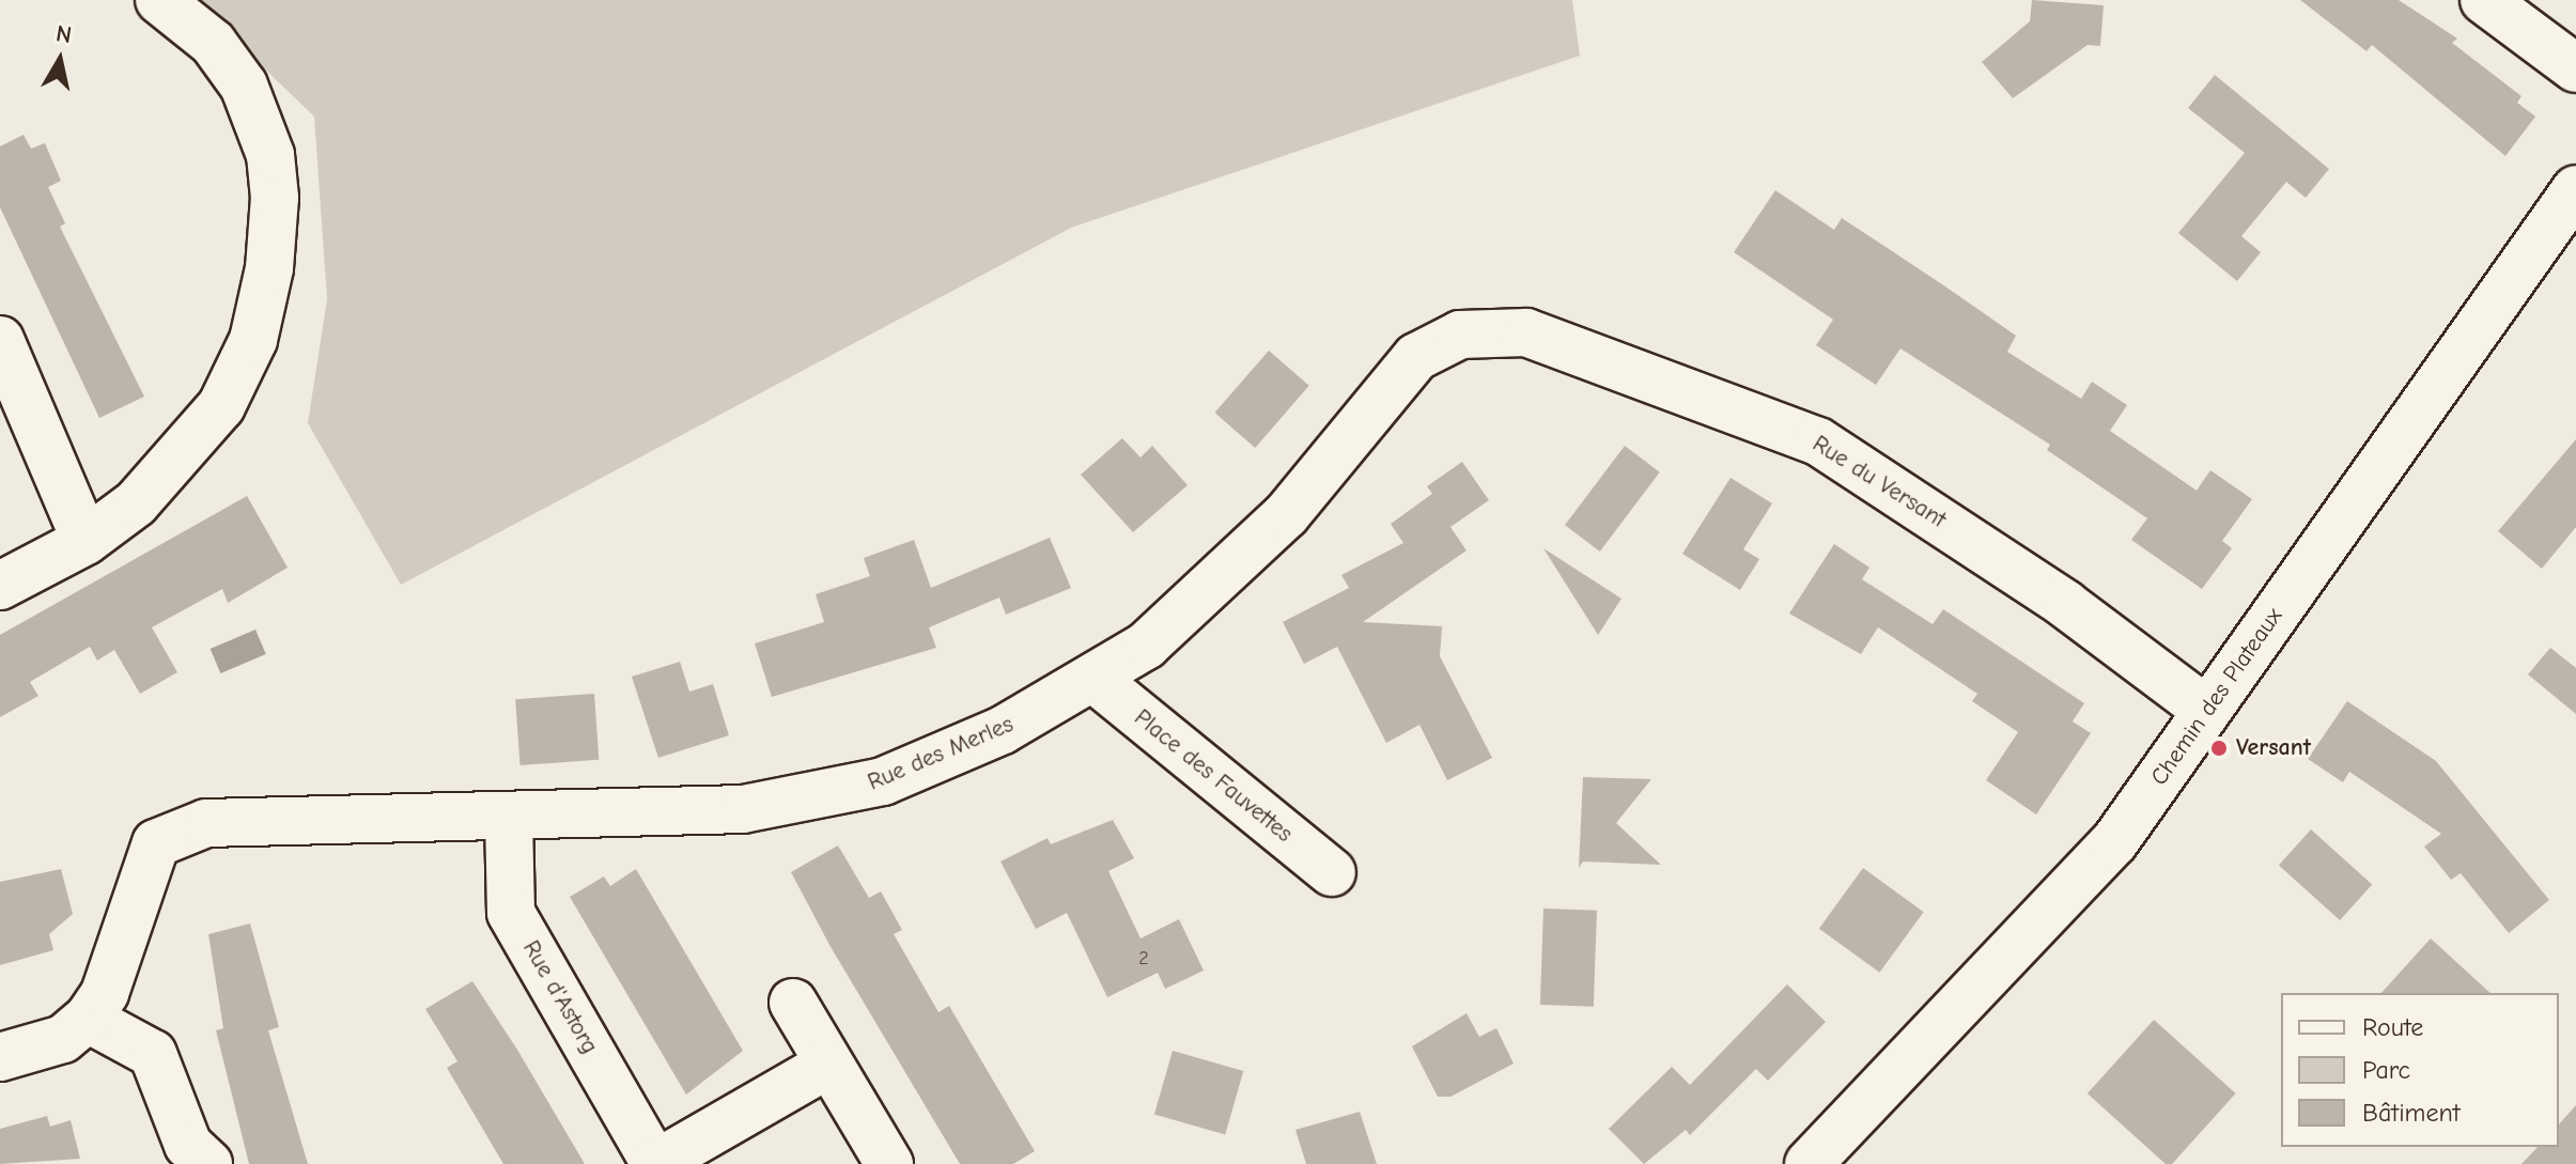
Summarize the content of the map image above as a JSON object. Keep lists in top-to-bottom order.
{
  "streets": {
    "street": [
      "Rue du Versant",
      "Chemin des Plateaux",
      "Rue des Merles",
      "Place des Fauvettes",
      "Rue d'Astorg"
    ]
  },
  "crossings": [
    ["Rue du Versant", "Chemin des Plateaux"],
    ["Rue du Versant", "Rue des Merles"],
    ["Rue des Merles", "Place des Fauvettes"],
    ["Rue des Merles", "Rue d'Astorg"]
  ],
  "places": ["Versant"],
  "house_numbers": ["2"],
  "legend": ["Route", "Parc", "Bâtiment"],
  "north": "top"
}
